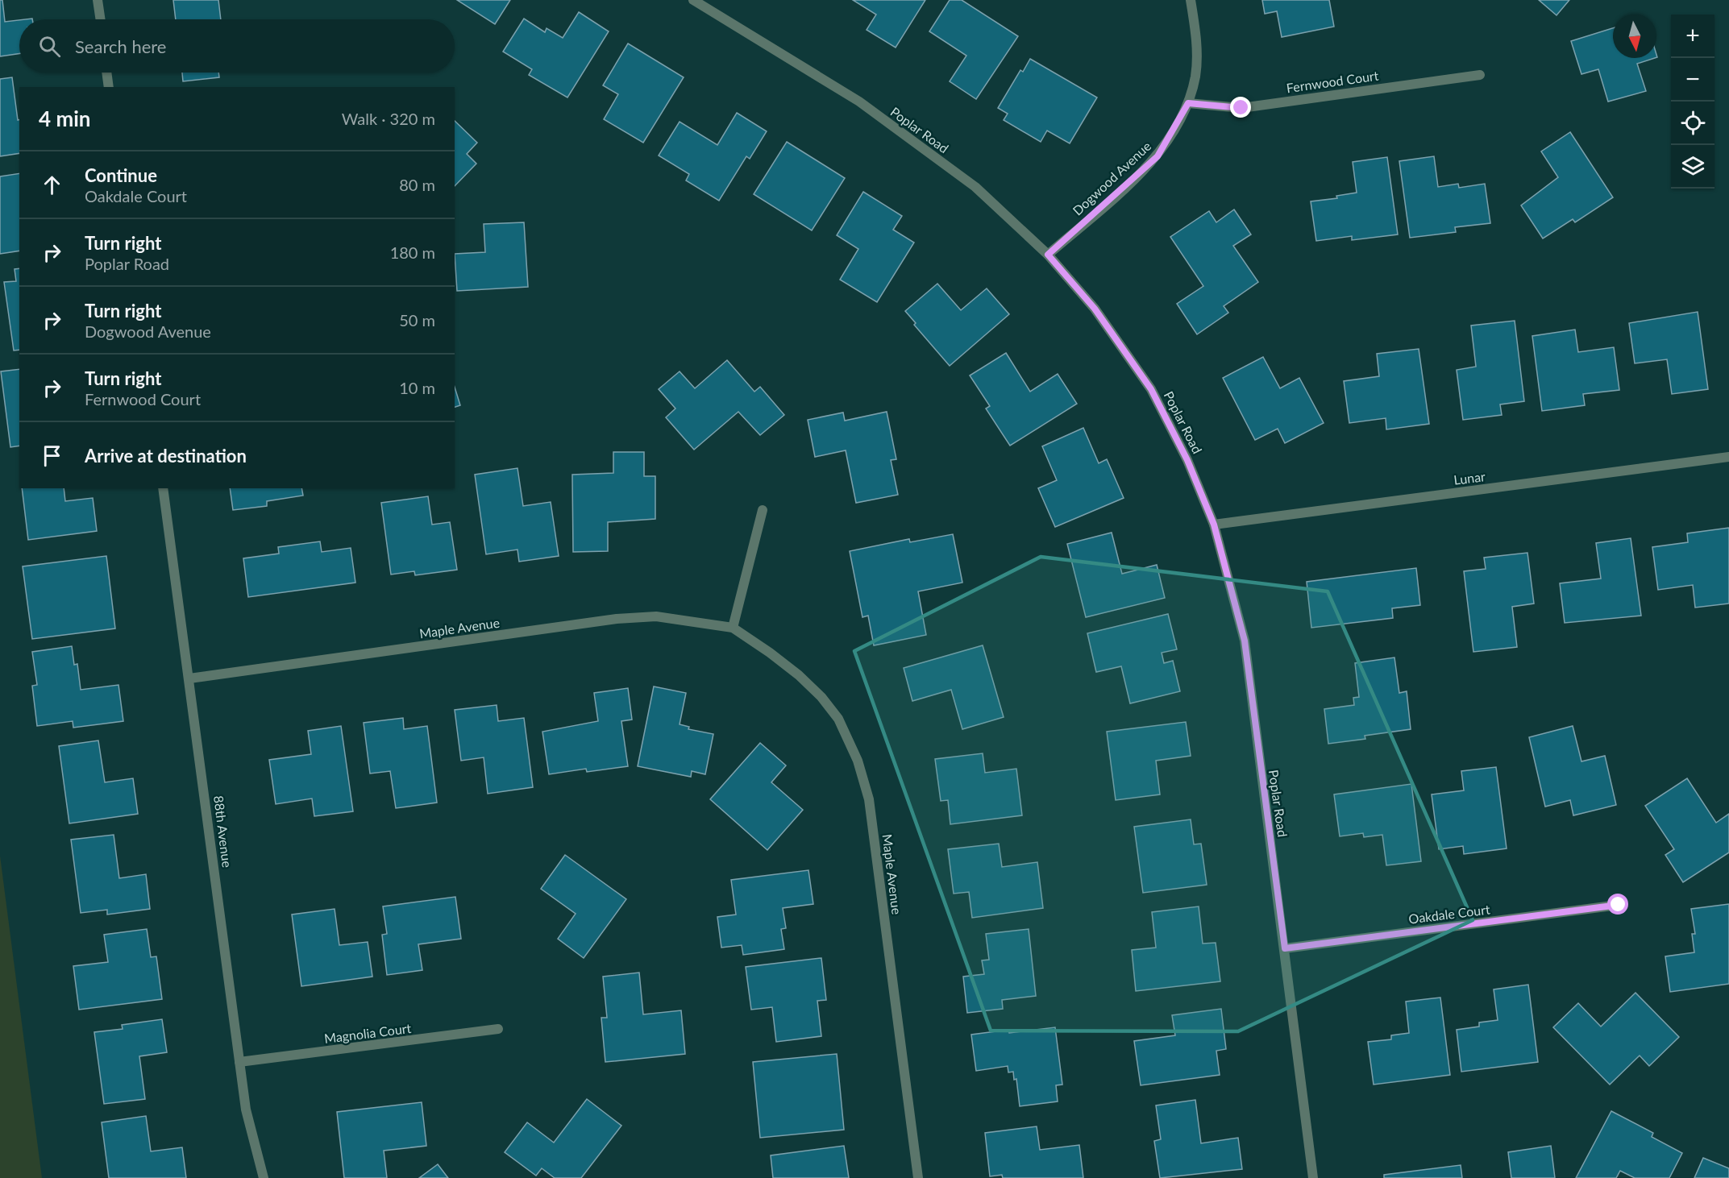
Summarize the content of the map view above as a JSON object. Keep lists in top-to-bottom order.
{
  "streets": {
    "street": [
      "Fernwood Court",
      "Poplar Road",
      "Dogwood Avenue",
      "Lunar",
      "Maple Avenue",
      "88th Avenue",
      "Oakdale Court",
      "Magnolia Court"
    ]
  },
  "crossings": [
    ["Fernwood Court", "Dogwood Avenue"],
    ["Poplar Road", "Dogwood Avenue"],
    ["Poplar Road", "Lunar"],
    ["Poplar Road", "Oakdale Court"],
    ["Maple Avenue", "88th Avenue"],
    ["88th Avenue", "Magnolia Court"]
  ],
  "north": "bottom",
  "page": {
    "map_buttons": ["+", "−"],
    "search": "Search here",
    "heading": ["4 min", "Walk · 320 m"],
    "list": [
      ["Continue", "Oakdale Court", "80 m"],
      ["Turn right", "Poplar Road", "180 m"],
      ["Turn right", "Dogwood Avenue", "50 m"],
      ["Turn right", "Fernwood Court", "10 m"],
      "Arrive at destination"
    ]
  }
}
